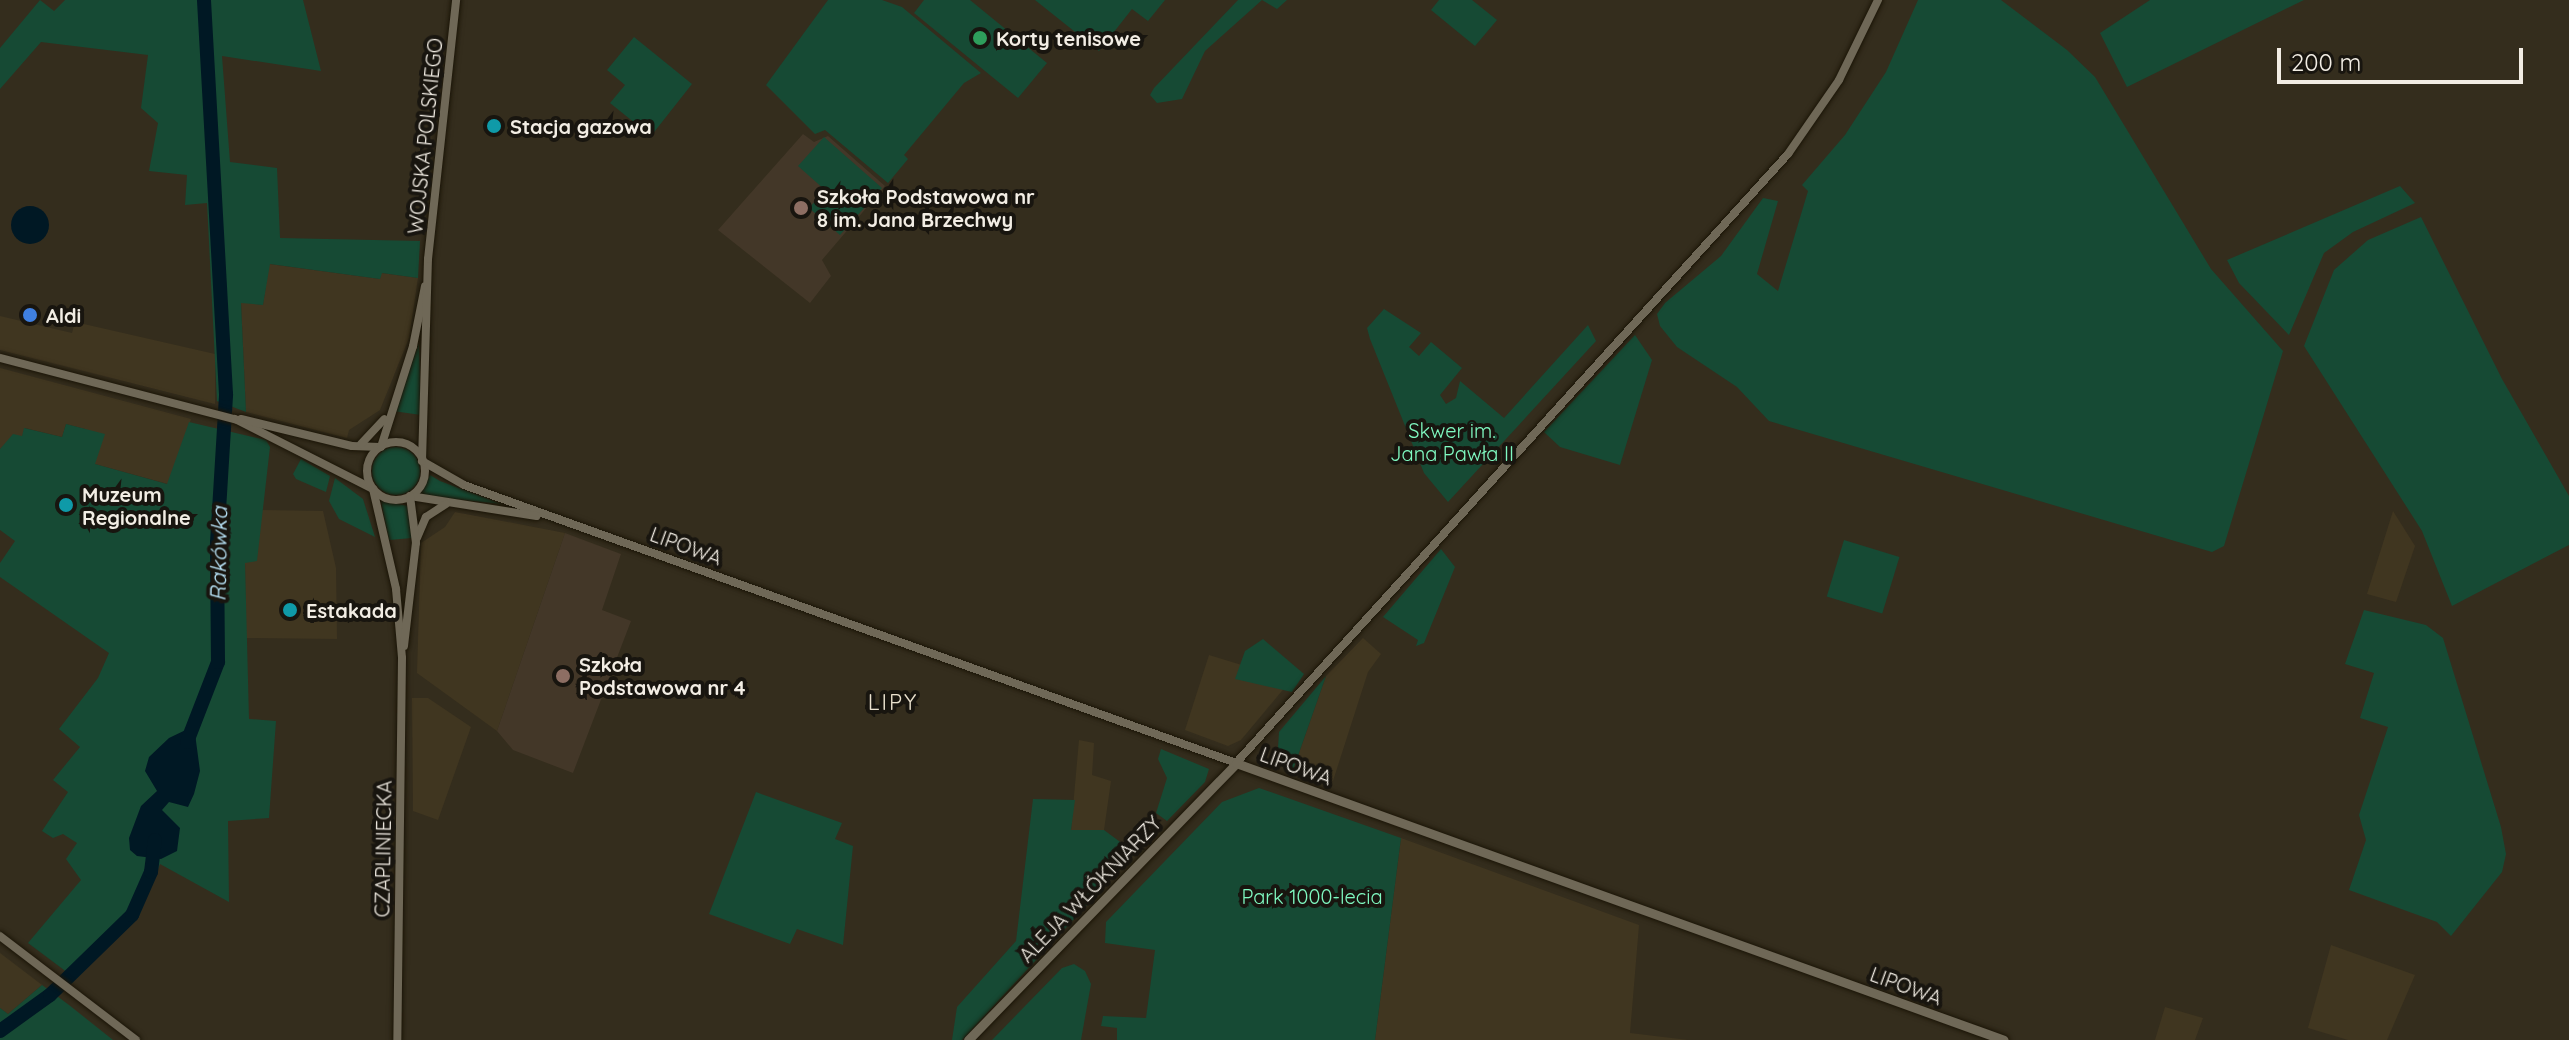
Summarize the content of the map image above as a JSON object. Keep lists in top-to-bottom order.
{
  "streets": {
    "main road": ["LIPOWA", "ALEJA WŁÓKNIARZY"],
    "street": ["WOJSKA POLSKIEGO", "CZAPLINIECKA"]
  },
  "crossings": [
    ["WOJSKA POLSKIEGO", "LIPOWA"],
    ["WOJSKA POLSKIEGO", "CZAPLINIECKA"],
    ["LIPOWA", "CZAPLINIECKA"],
    ["LIPOWA", "ALEJA WŁÓKNIARZY"]
  ],
  "districts": ["LIPY"],
  "water": ["Rakówka"],
  "parks": ["Skwer im. Jana Pawła II", "Park 1000-lecia"],
  "places": [
    "Korty tenisowe",
    "Stacja gazowa",
    "Szkoła Podstawowa nr 8 im. Jana Brzechwy",
    "Aldi",
    "Muzeum Regionalne",
    "Estakada",
    "Szkoła Podstawowa nr 4"
  ],
  "scale_bar": "200 m"
}
